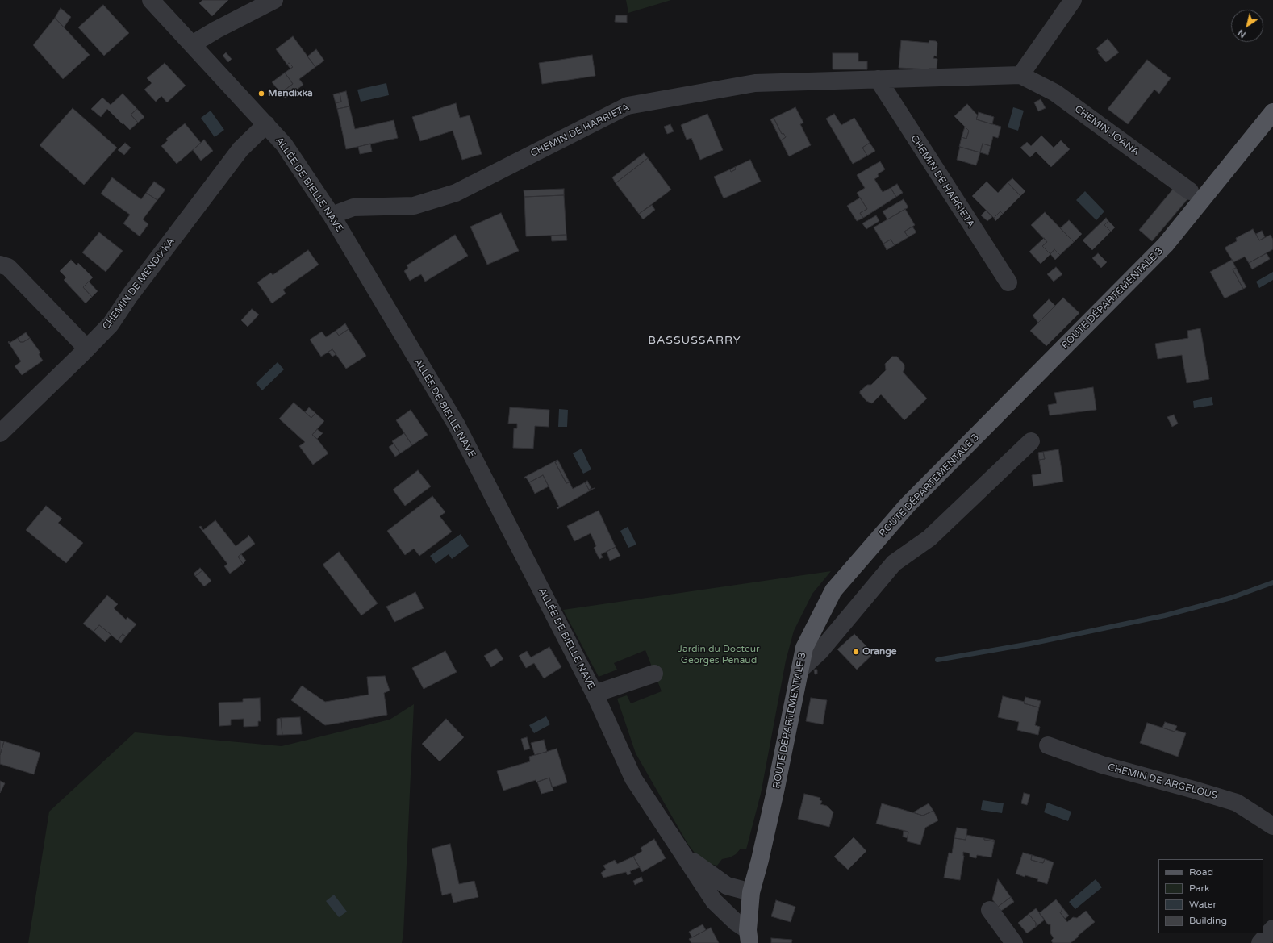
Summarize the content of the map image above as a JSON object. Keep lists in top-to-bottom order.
{
  "streets": {
    "main road": ["ROUTE DÉPARTEMENTALE 3"],
    "street": [
      "CHEMIN DE HARRIETA",
      "CHEMIN JOANA",
      "ALLÉE DE BIELLE NAVE",
      "CHEMIN DE MENDIXKA",
      "CHEMIN DE ARGELOUS"
    ]
  },
  "crossings": [
    ["CHEMIN DE HARRIETA", "CHEMIN JOANA"],
    ["CHEMIN DE HARRIETA", "ALLÉE DE BIELLE NAVE"],
    ["ALLÉE DE BIELLE NAVE", "CHEMIN DE MENDIXKA"],
    ["ALLÉE DE BIELLE NAVE", "ROUTE DÉPARTEMENTALE 3"]
  ],
  "districts": ["BASSUSSARRY"],
  "parks": ["Jardin du Docteur Georges Pénaud"],
  "places": ["Mendixka", "Orange"],
  "legend": [
    "Road",
    "Park",
    "Water",
    "Building"
  ],
  "north": "bottom left"
}
